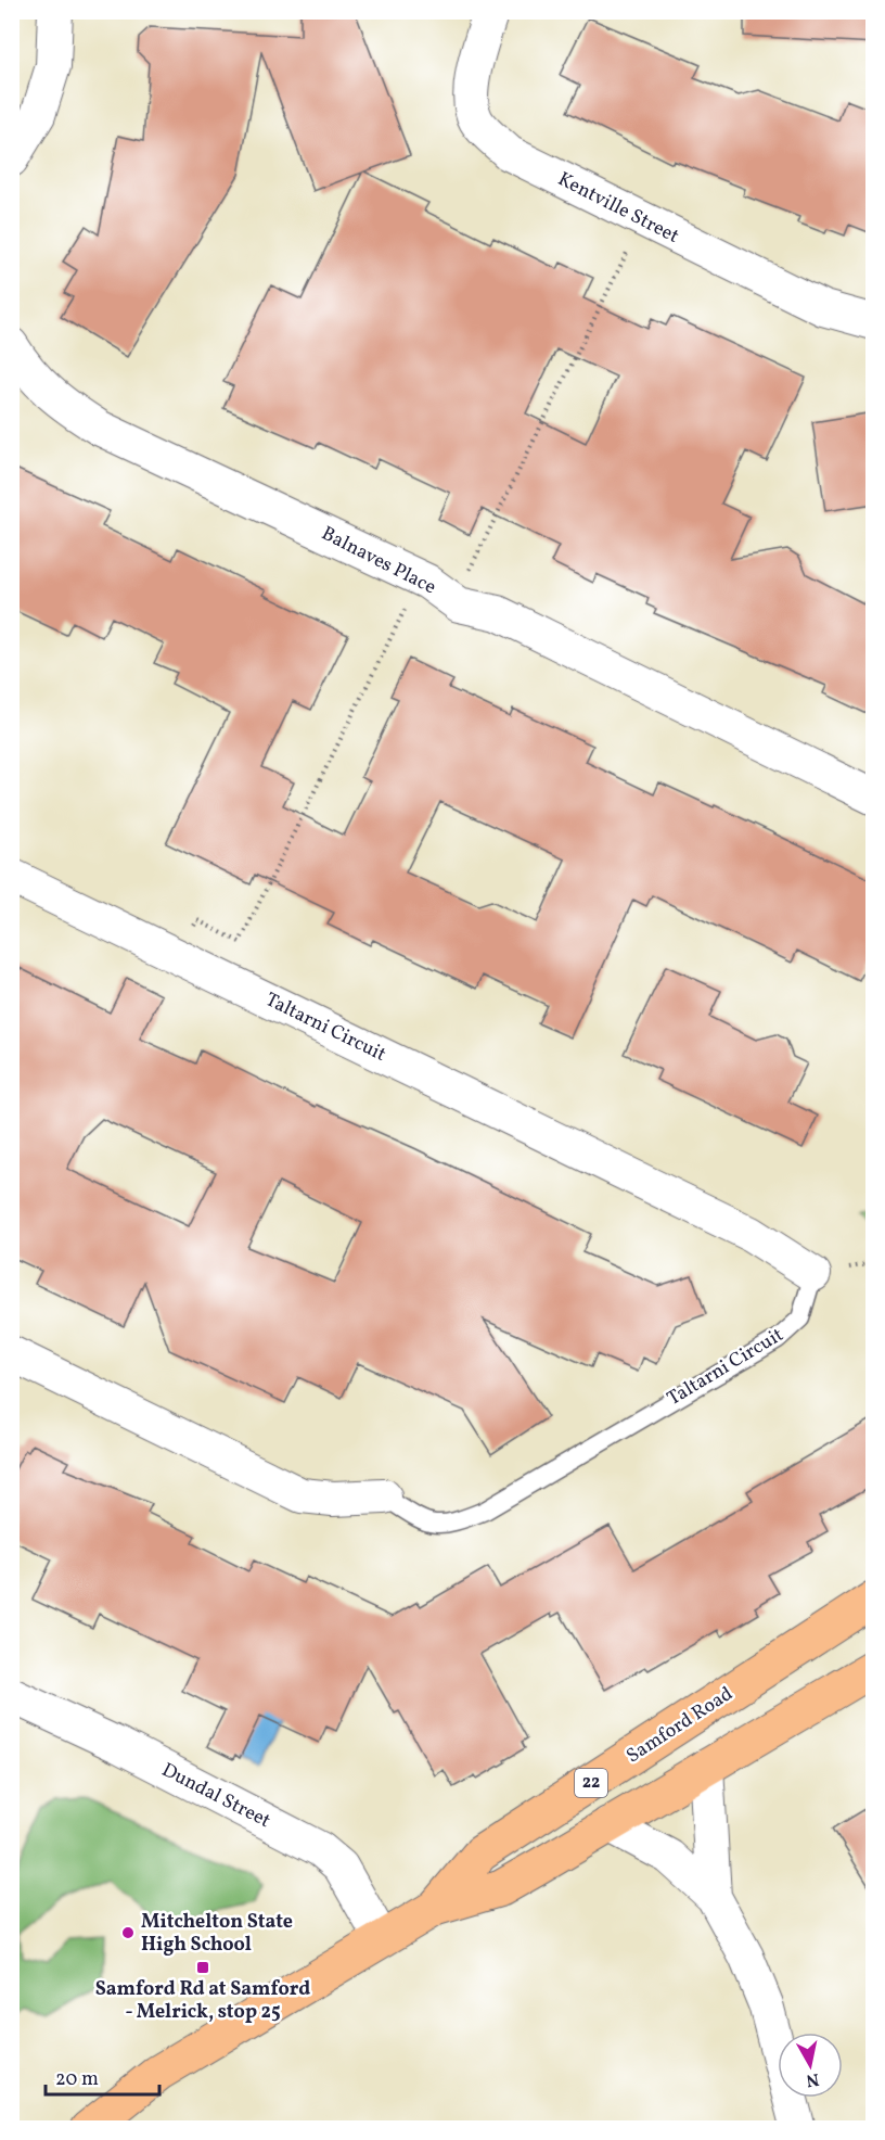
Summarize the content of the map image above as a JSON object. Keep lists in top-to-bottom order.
{
  "streets": {
    "main road": ["Samford Road", "22"],
    "street": [
      "Kentville Street",
      "Balnaves Place",
      "Taltarni Circuit",
      "Dundal Street"
    ]
  },
  "crossings": [
    ["Samford Road", "Dundal Street"]
  ],
  "places": {
    "other": ["Mitchelton State High School"],
    "transit": ["Samford Rd at Samford - Melrick, stop 25"]
  },
  "scale_bar": "20 m",
  "north": "bottom"
}
